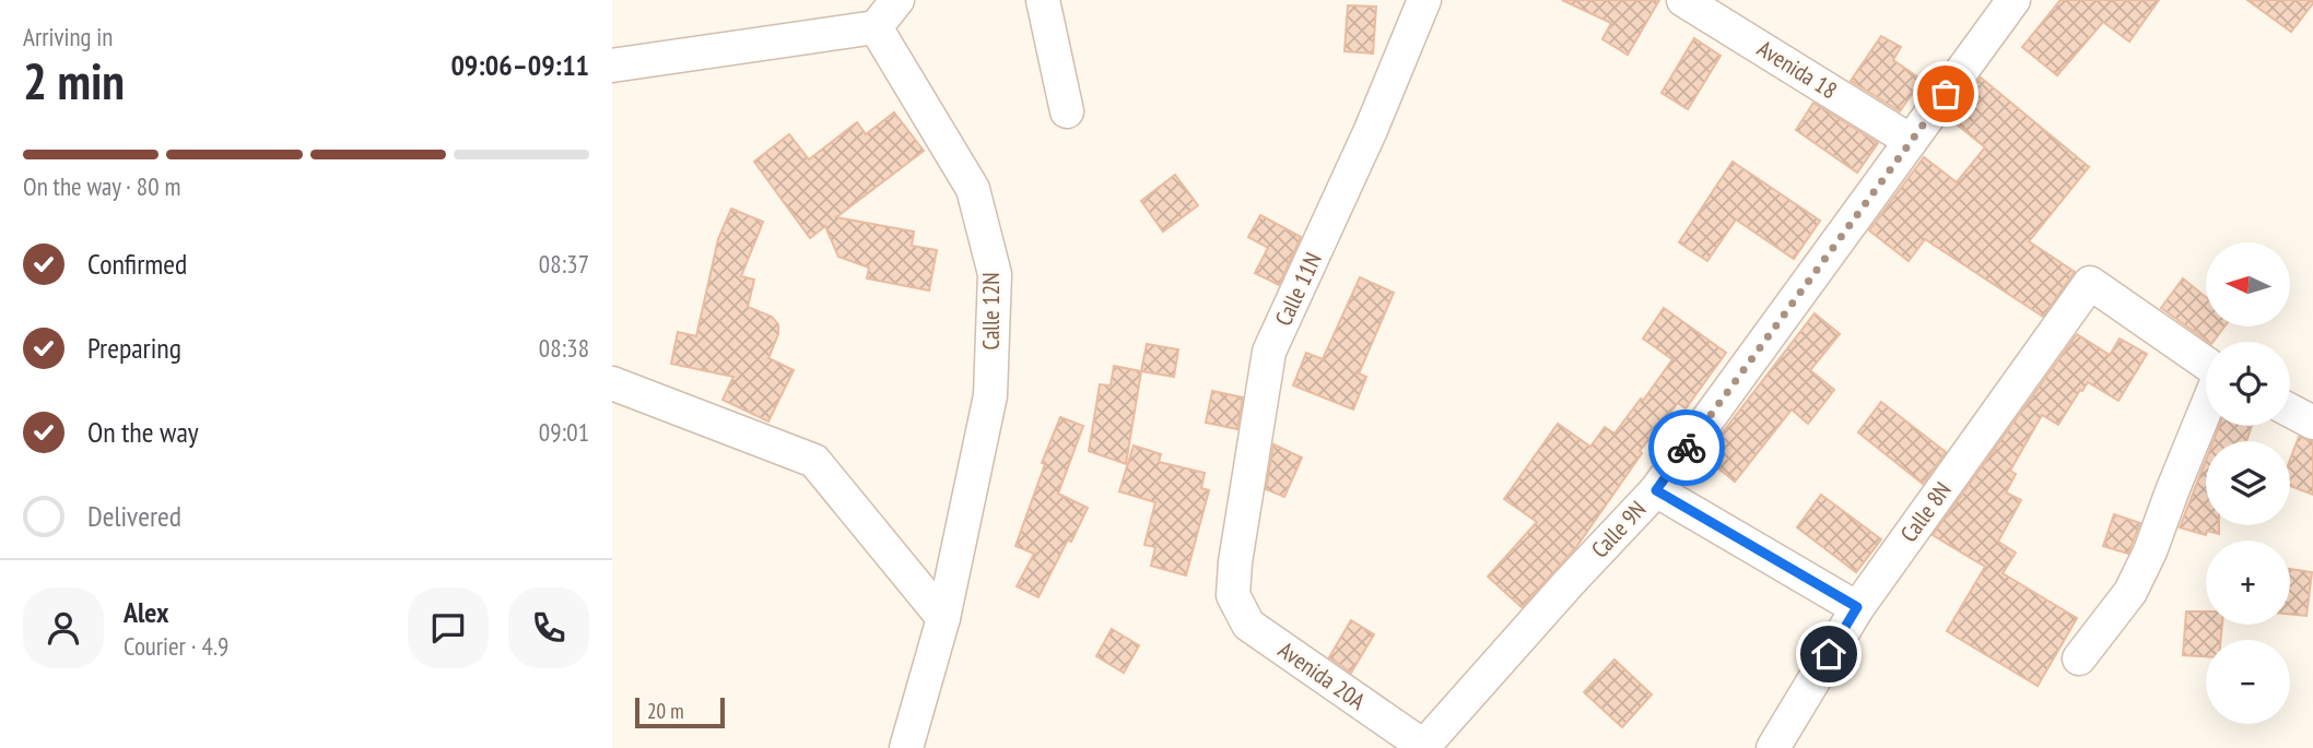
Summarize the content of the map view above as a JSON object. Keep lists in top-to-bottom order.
{
  "streets": {
    "street": [
      "Avenida 18",
      "Calle 11N",
      "Calle 12N",
      "Calle 8N",
      "Calle 9N",
      "Avenida 20A"
    ]
  },
  "crossings": [
    ["Avenida 18", "Calle 9N"],
    ["Calle 11N", "Avenida 20A"],
    ["Calle 9N", "Avenida 20A"]
  ],
  "scale_bar": "20 m",
  "north": "left",
  "page": {
    "heading": ["2 min", "Arriving in", "09:06–09:11"],
    "panel": ["Alex", "Courier · 4.9"],
    "bar": "On the way · 80 m",
    "list": [
      ["Confirmed", "08:37"],
      ["Preparing", "08:38"],
      ["On the way", "09:01"],
      "Delivered"
    ],
    "map_buttons": ["+", "−"],
    "scale": "20 m"
  }
}
